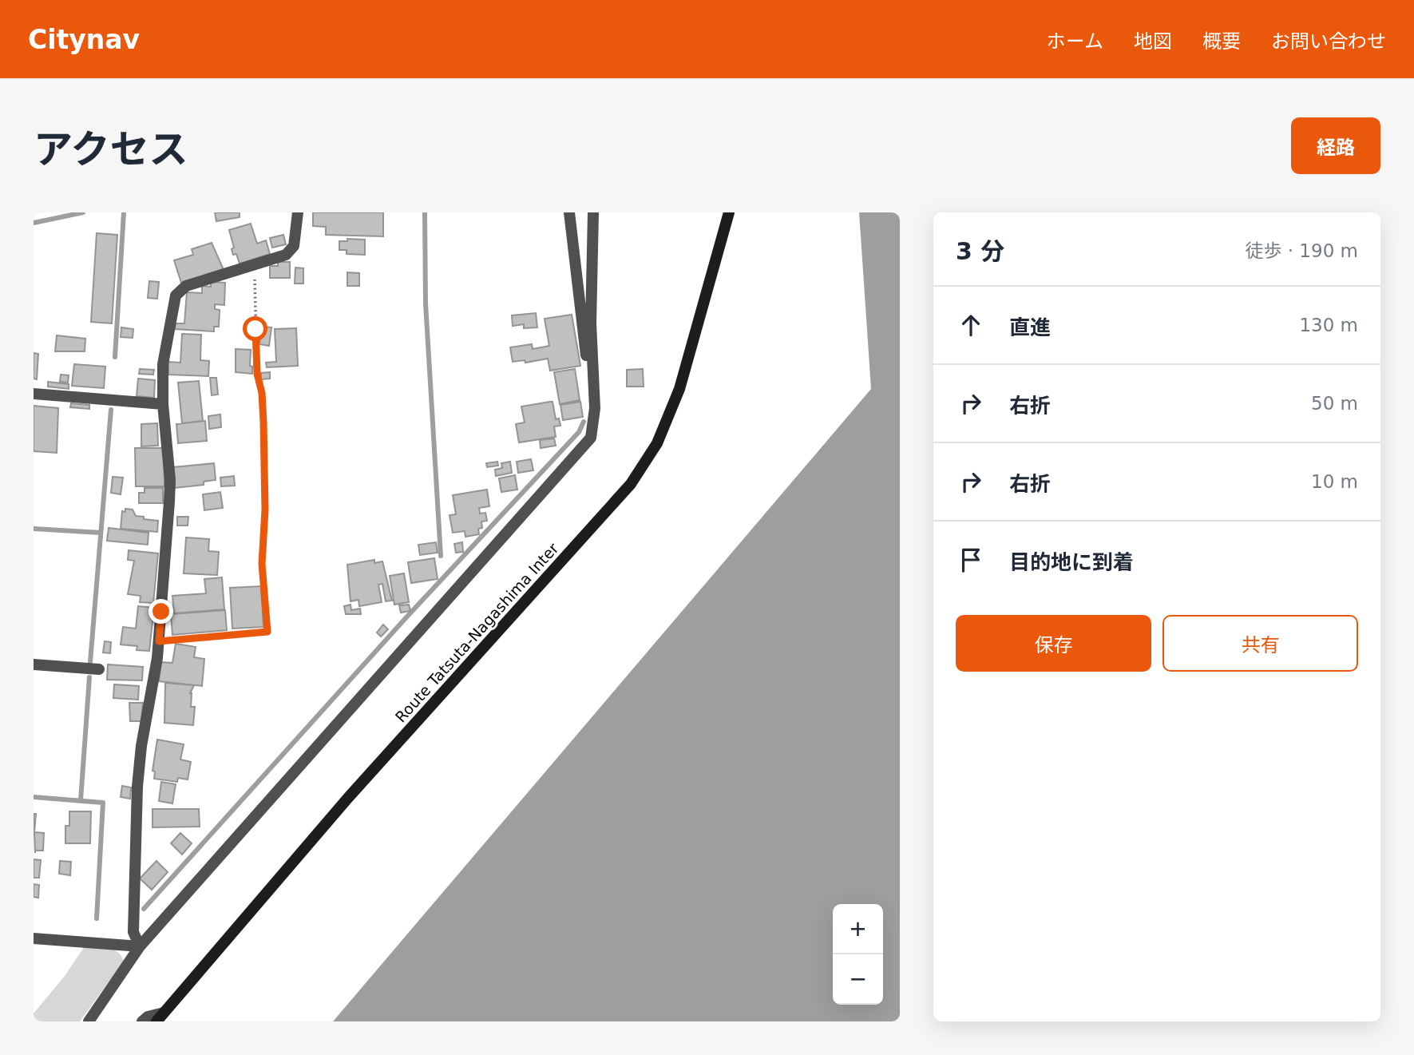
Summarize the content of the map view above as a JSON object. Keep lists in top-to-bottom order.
{
  "streets": {
    "main road": ["Route Tatsuta-Nagashima Inter"]
  },
  "page": {
    "header": "Citynav",
    "nav": [
      "ホーム",
      "地図",
      "概要",
      "お問い合わせ"
    ],
    "title": "アクセス",
    "buttons": [
      "経路",
      ["保存", "共有"]
    ],
    "heading": ["3 分", "徒歩 · 190 m"],
    "list": [
      ["直進", "130 m"],
      ["右折", "50 m"],
      ["右折", "10 m"],
      "目的地に到着"
    ],
    "map_buttons": ["+", "−"]
  }
}
